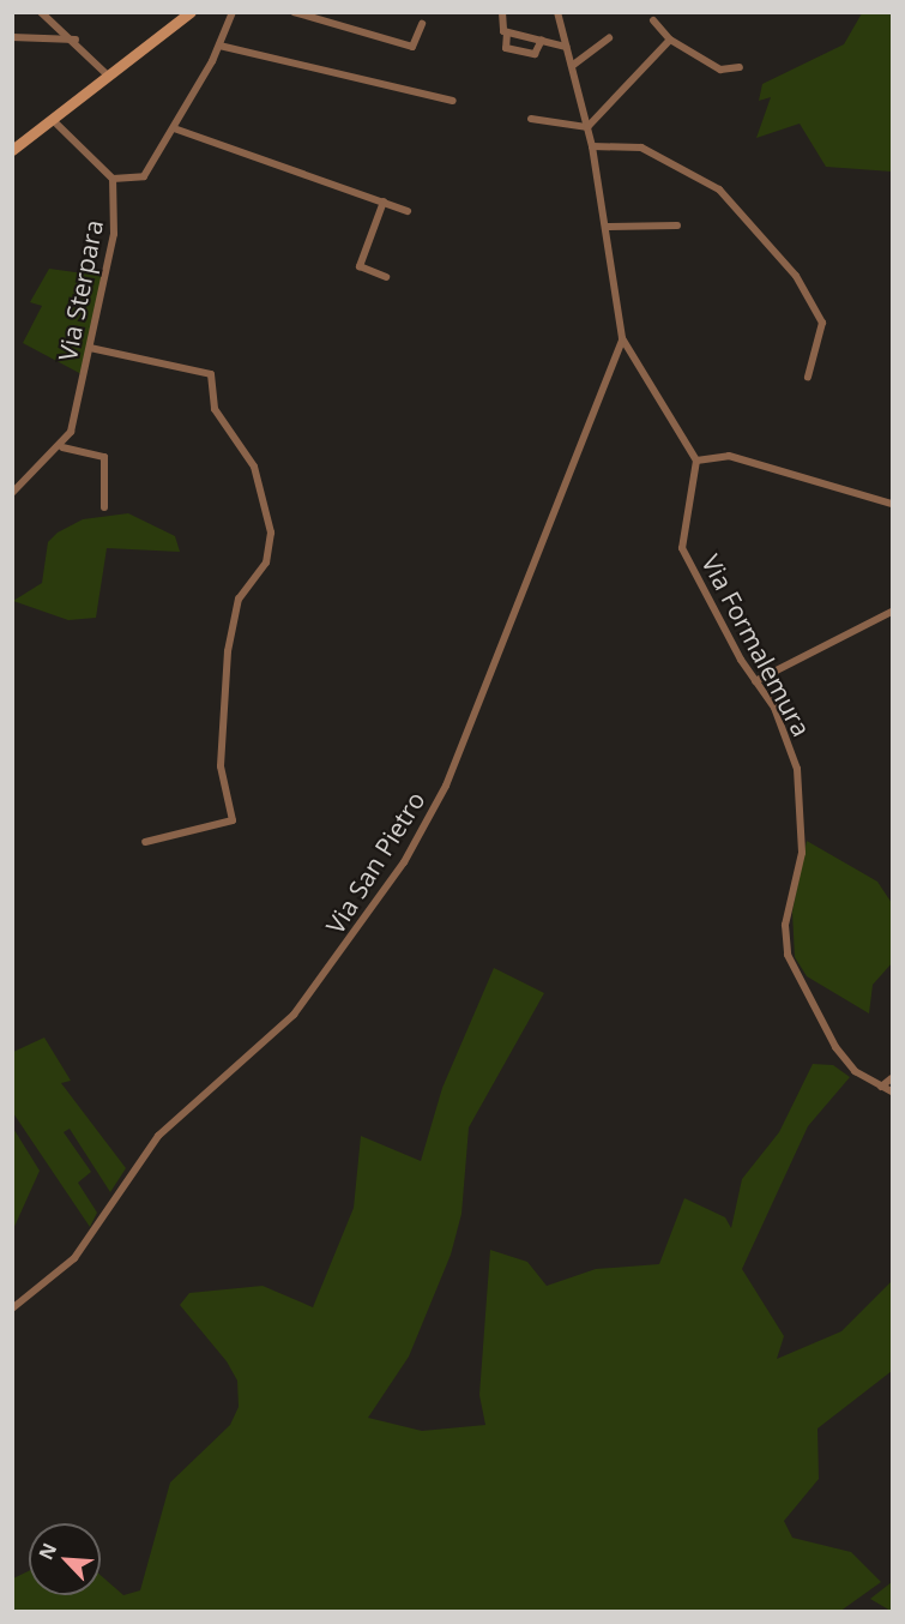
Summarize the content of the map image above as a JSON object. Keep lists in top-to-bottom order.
{
  "streets": {
    "street": ["Via Sterpara", "Via Formalemura", "Via San Pietro"]
  },
  "north": "top left"
}
